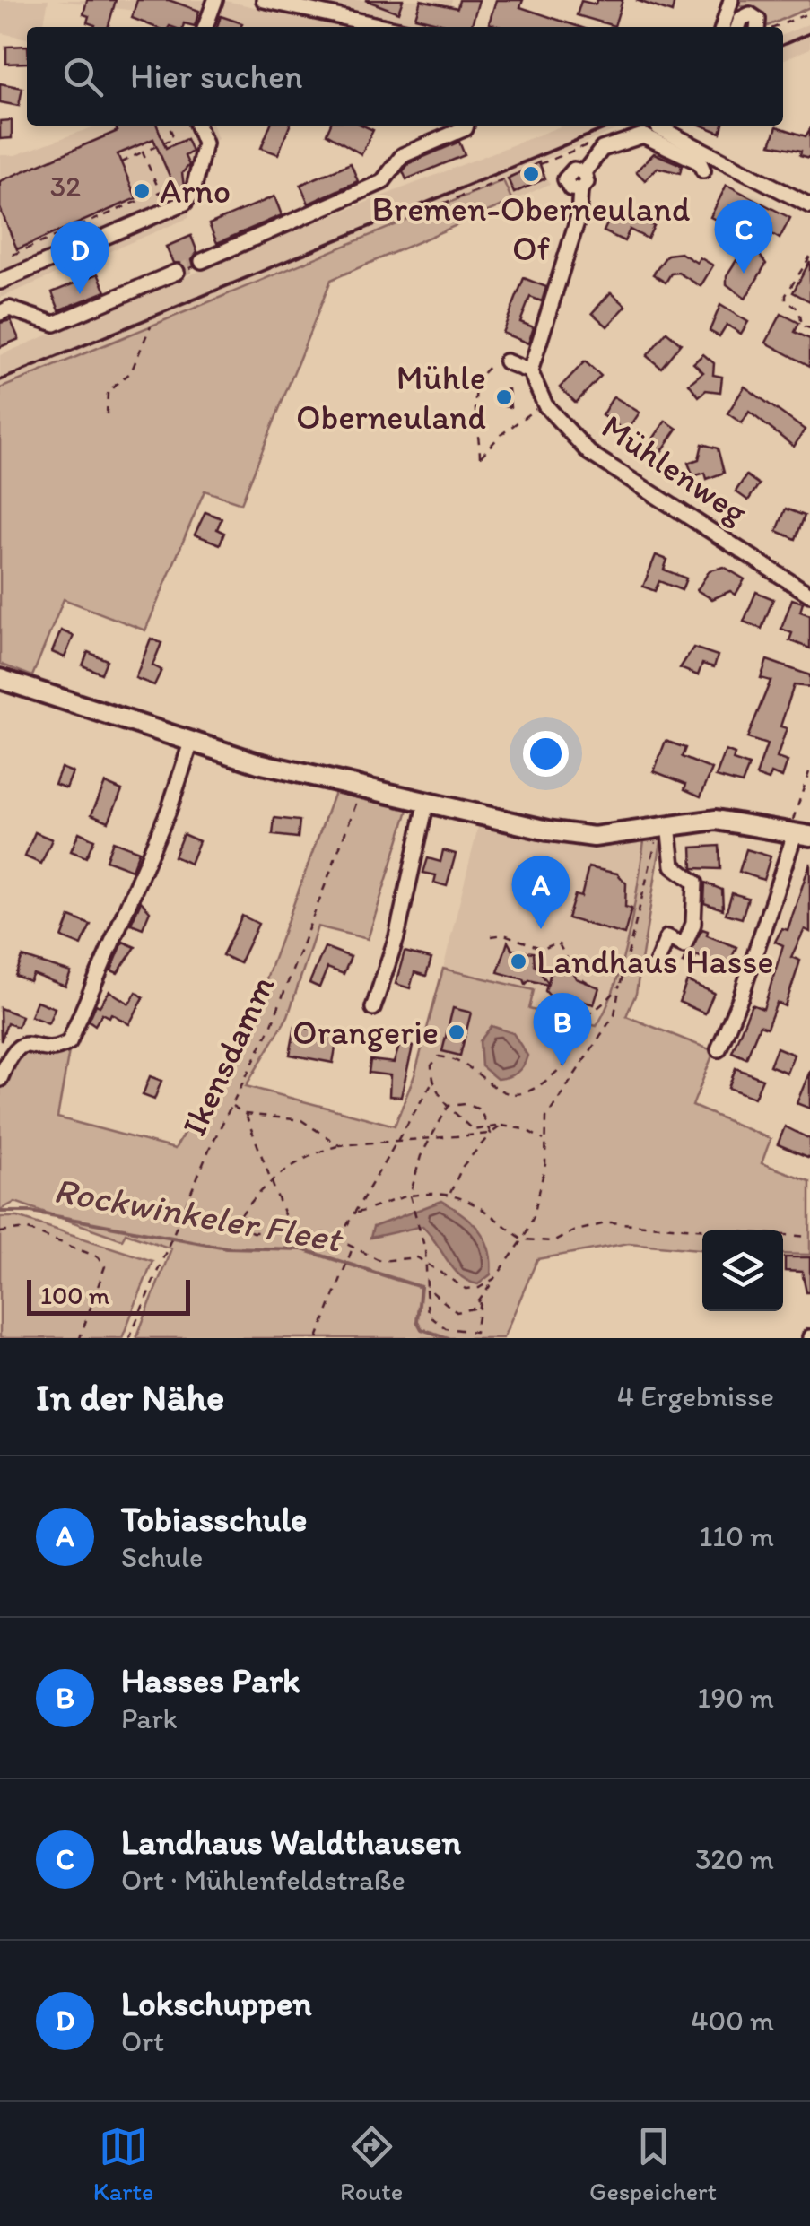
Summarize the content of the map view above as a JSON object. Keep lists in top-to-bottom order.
{
  "streets": {
    "street": ["Mühlenweg"],
    "path": ["Ikensdamm"]
  },
  "water": ["Rockwinkeler Fleet"],
  "places": [
    "Bremen-Oberneuland Of",
    "Arno",
    "Mühle Oberneuland",
    "Landhaus Hasse",
    "Orangerie"
  ],
  "house_numbers": ["32"],
  "scale_bar": "100 m",
  "page": {
    "search": "Hier suchen",
    "pins": [
      "C",
      "D",
      "A",
      "B"
    ],
    "scale": "100 m",
    "heading": ["In der Nähe", "4 Ergebnisse"],
    "list": [
      {
        "mark": "A",
        "name": "Tobiasschule",
        "note": "Schule",
        "value": "110 m"
      },
      {
        "mark": "B",
        "name": "Hasses Park",
        "note": "Park",
        "value": "190 m"
      },
      {
        "mark": "C",
        "name": "Landhaus Waldthausen",
        "note": "Ort · Mühlenfeldstraße",
        "value": "320 m"
      },
      {
        "mark": "D",
        "name": "Lokschuppen",
        "note": "Ort",
        "value": "400 m"
      }
    ],
    "nav": ["Karte", "Route", "Gespeichert"]
  }
}
